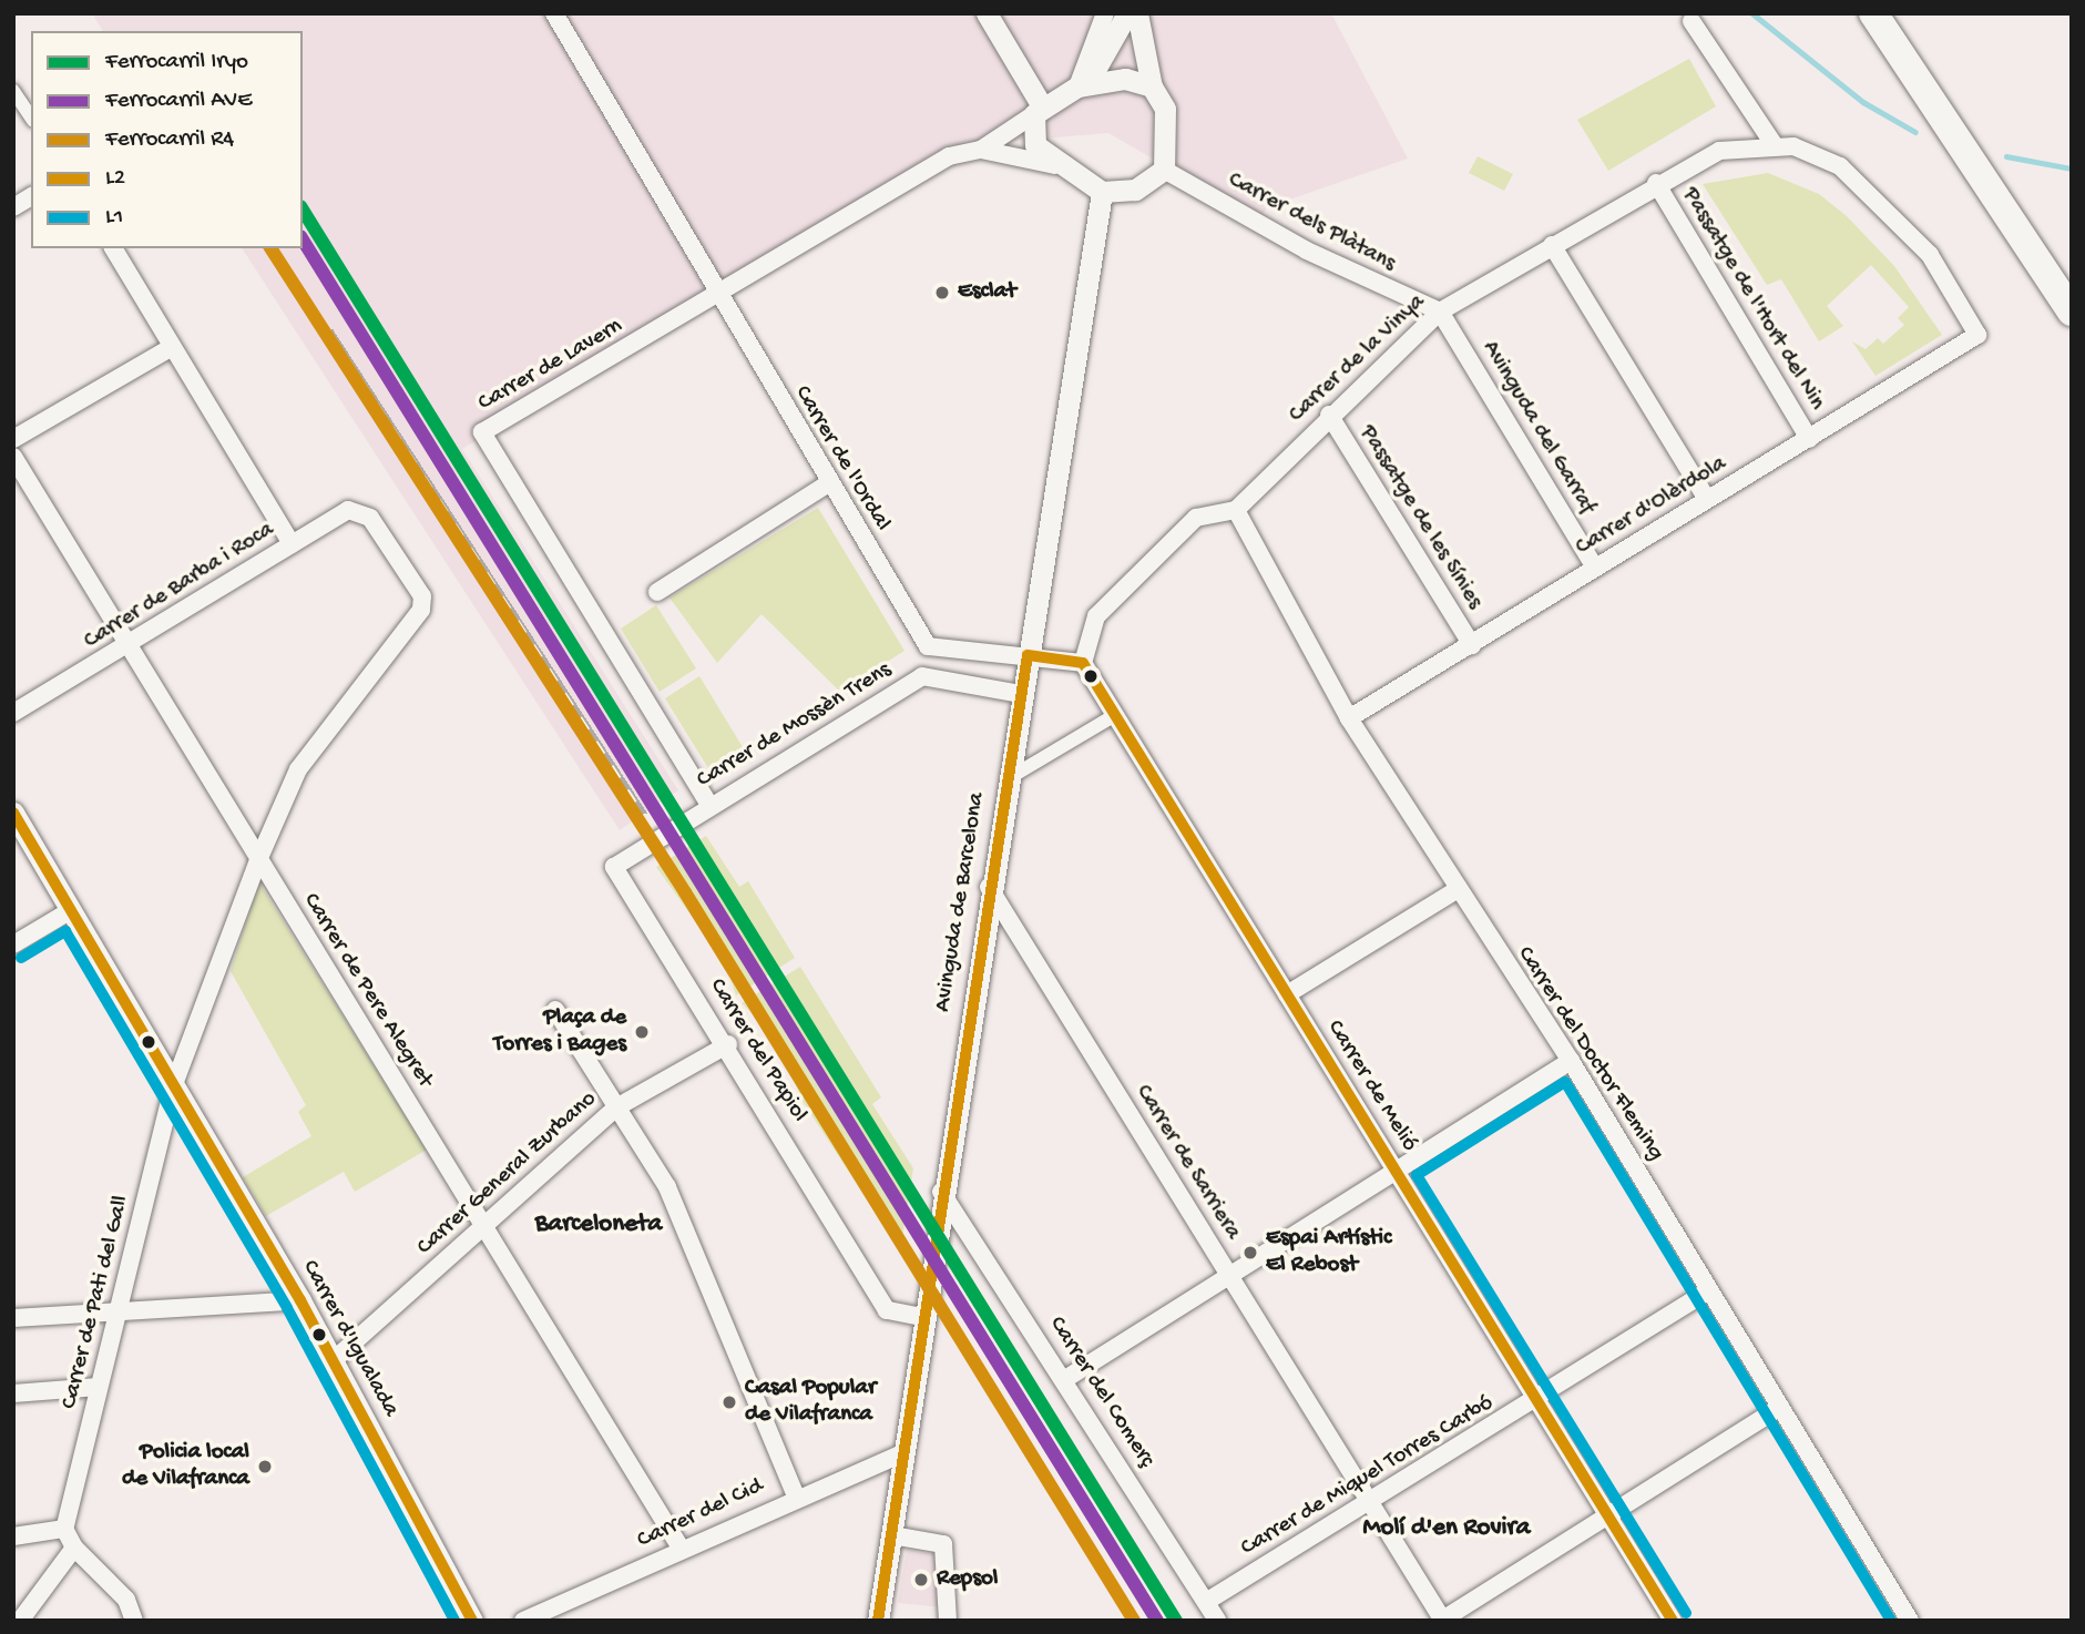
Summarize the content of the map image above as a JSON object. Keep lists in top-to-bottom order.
{
  "streets": {
    "street": [
      "Carrer dels Plàtans",
      "Passatge de l'Hort del Nin",
      "Carrer de la Vinya",
      "Carrer de Lavern",
      "Avinguda del Garraf",
      "Carrer de l'Ordal",
      "Carrer d'Olèrdola",
      "Passatge de les Sínies",
      "Carrer de Barba i Roca",
      "Carrer de Mossèn Trens",
      "Avinguda de Barcelona",
      "Carrer de Pere Alegret",
      "Carrer del Papiol",
      "Carrer del Doctor Fleming",
      "Carrer de Melió",
      "Carrer de Sarriera",
      "Carrer General Zurbano",
      "Carrer de Pati del Gall",
      "Carrer d'Igualada",
      "Carrer del Comerç",
      "Carrer de Miquel Torres Carbó",
      "Carrer del Cid"
    ]
  },
  "crossings": [
    ["Carrer dels Plàtans", "Carrer de la Vinya"],
    ["Carrer dels Plàtans", "Carrer de Lavern"],
    ["Carrer dels Plàtans", "Avinguda del Garraf"],
    ["Carrer dels Plàtans", "Avinguda de Barcelona"],
    ["Passatge de l'Hort del Nin", "Carrer de la Vinya"],
    ["Passatge de l'Hort del Nin", "Carrer d'Olèrdola"],
    ["Carrer de la Vinya", "Avinguda del Garraf"],
    ["Carrer de la Vinya", "Carrer d'Olèrdola"],
    ["Carrer de la Vinya", "Passatge de les Sínies"],
    ["Carrer de la Vinya", "Carrer del Doctor Fleming"],
    ["Carrer de Lavern", "Carrer de l'Ordal"],
    ["Carrer de Lavern", "Carrer de Mossèn Trens"],
    ["Carrer de Lavern", "Avinguda de Barcelona"],
    ["Avinguda del Garraf", "Carrer d'Olèrdola"],
    ["Carrer de l'Ordal", "Carrer de Mossèn Trens"],
    ["Carrer d'Olèrdola", "Passatge de les Sínies"],
    ["Carrer d'Olèrdola", "Carrer del Doctor Fleming"],
    ["Carrer de Barba i Roca", "Carrer de Pere Alegret"],
    ["Carrer de Barba i Roca", "Carrer de Pati del Gall"],
    ["Carrer de Mossèn Trens", "Avinguda de Barcelona"],
    ["Carrer de Mossèn Trens", "Carrer del Papiol"],
    ["Avinguda de Barcelona", "Carrer del Papiol"],
    ["Avinguda de Barcelona", "Carrer de Sarriera"],
    ["Avinguda de Barcelona", "Carrer del Comerç"],
    ["Avinguda de Barcelona", "Carrer del Cid"],
    ["Carrer de Pere Alegret", "Carrer General Zurbano"],
    ["Carrer de Pere Alegret", "Carrer de Pati del Gall"],
    ["Carrer de Pere Alegret", "Carrer del Cid"],
    ["Carrer del Papiol", "Carrer General Zurbano"],
    ["Carrer del Doctor Fleming", "Carrer de Miquel Torres Carbó"],
    ["Carrer de Melió", "Carrer de Miquel Torres Carbó"],
    ["Carrer de Sarriera", "Carrer de Miquel Torres Carbó"],
    ["Carrer General Zurbano", "Carrer d'Igualada"],
    ["Carrer de Pati del Gall", "Carrer d'Igualada"],
    ["Carrer del Comerç", "Carrer de Miquel Torres Carbó"]
  ],
  "districts": ["Barceloneta", "Molí d'en Rovira"],
  "places": [
    "Esclat",
    "Plaça de Torres i Bages",
    "Espai Artístic El Rebost",
    "Casal Popular de Vilafranca",
    "Policia local de Vilafranca",
    "Repsol"
  ],
  "lines": [
    "rail line Iryo",
    "rail line AVE",
    "rail line R4",
    "transit line L2",
    "transit line L1"
  ],
  "legend": [
    "Ferrocarril Iryo",
    "Ferrocarril AVE",
    "Ferrocarril R4",
    "L2",
    "L1"
  ]
}
